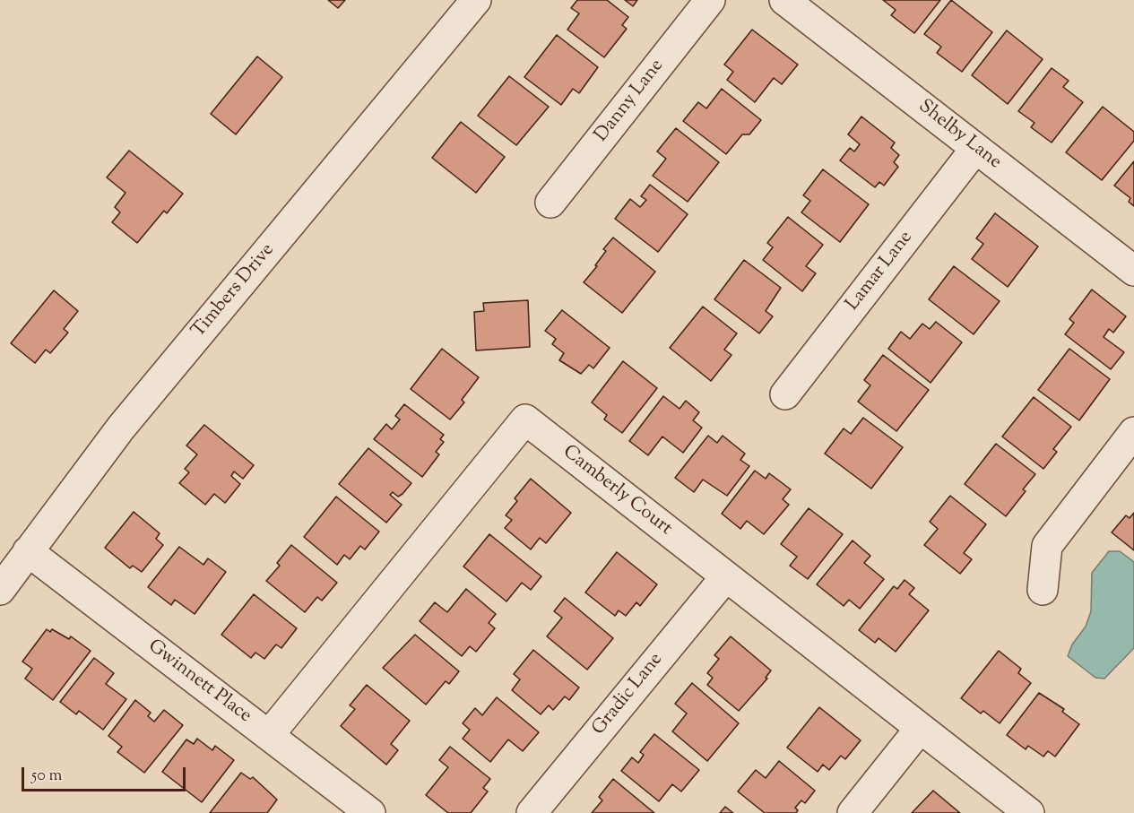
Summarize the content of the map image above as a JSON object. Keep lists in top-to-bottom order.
{
  "streets": {
    "street": [
      "Danny Lane",
      "Shelby Lane",
      "Lamar Lane",
      "Timbers Drive",
      "Camberly Court",
      "Gwinnett Place",
      "Gradic Lane"
    ]
  },
  "crossings": [
    ["Shelby Lane", "Lamar Lane"],
    ["Timbers Drive", "Gwinnett Place"],
    ["Camberly Court", "Gwinnett Place"],
    ["Camberly Court", "Gradic Lane"]
  ],
  "scale_bar": "50 m"
}
